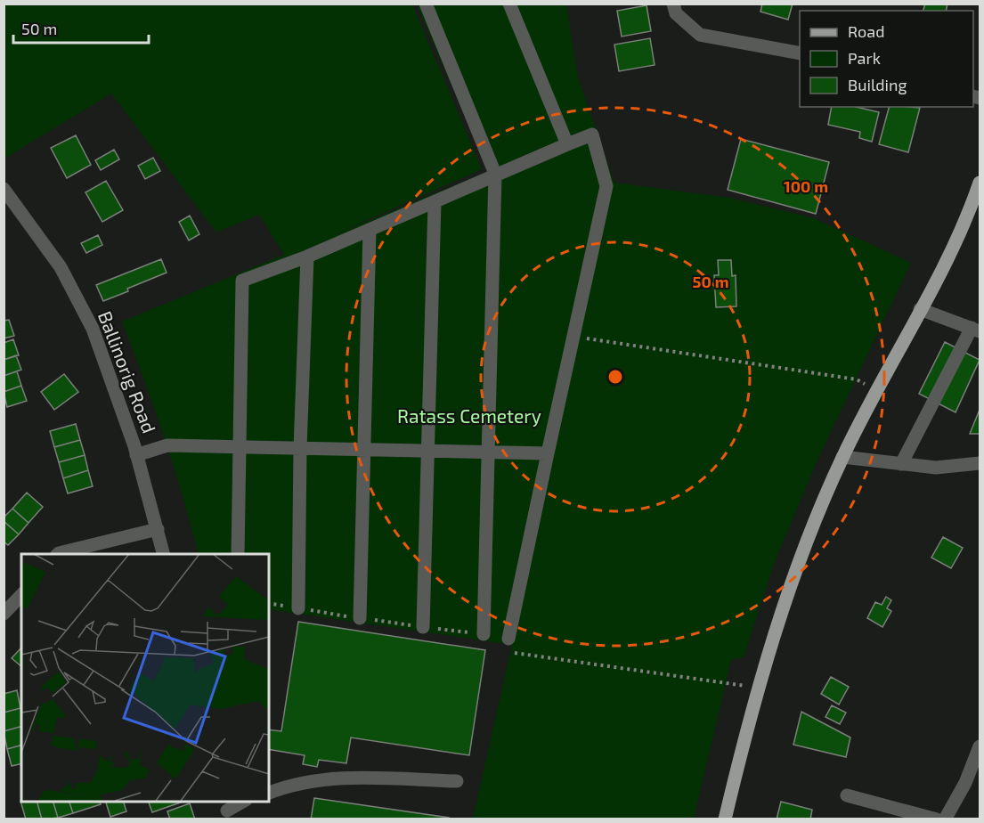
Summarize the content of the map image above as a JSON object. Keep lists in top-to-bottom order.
{
  "streets": {
    "street": ["Ballinorig Road"]
  },
  "parks": ["Ratass Cemetery"],
  "legend": ["Road", "Park", "Building"],
  "scale_bar": "50 m",
  "rings": ["100 m", "50 m"]
}
